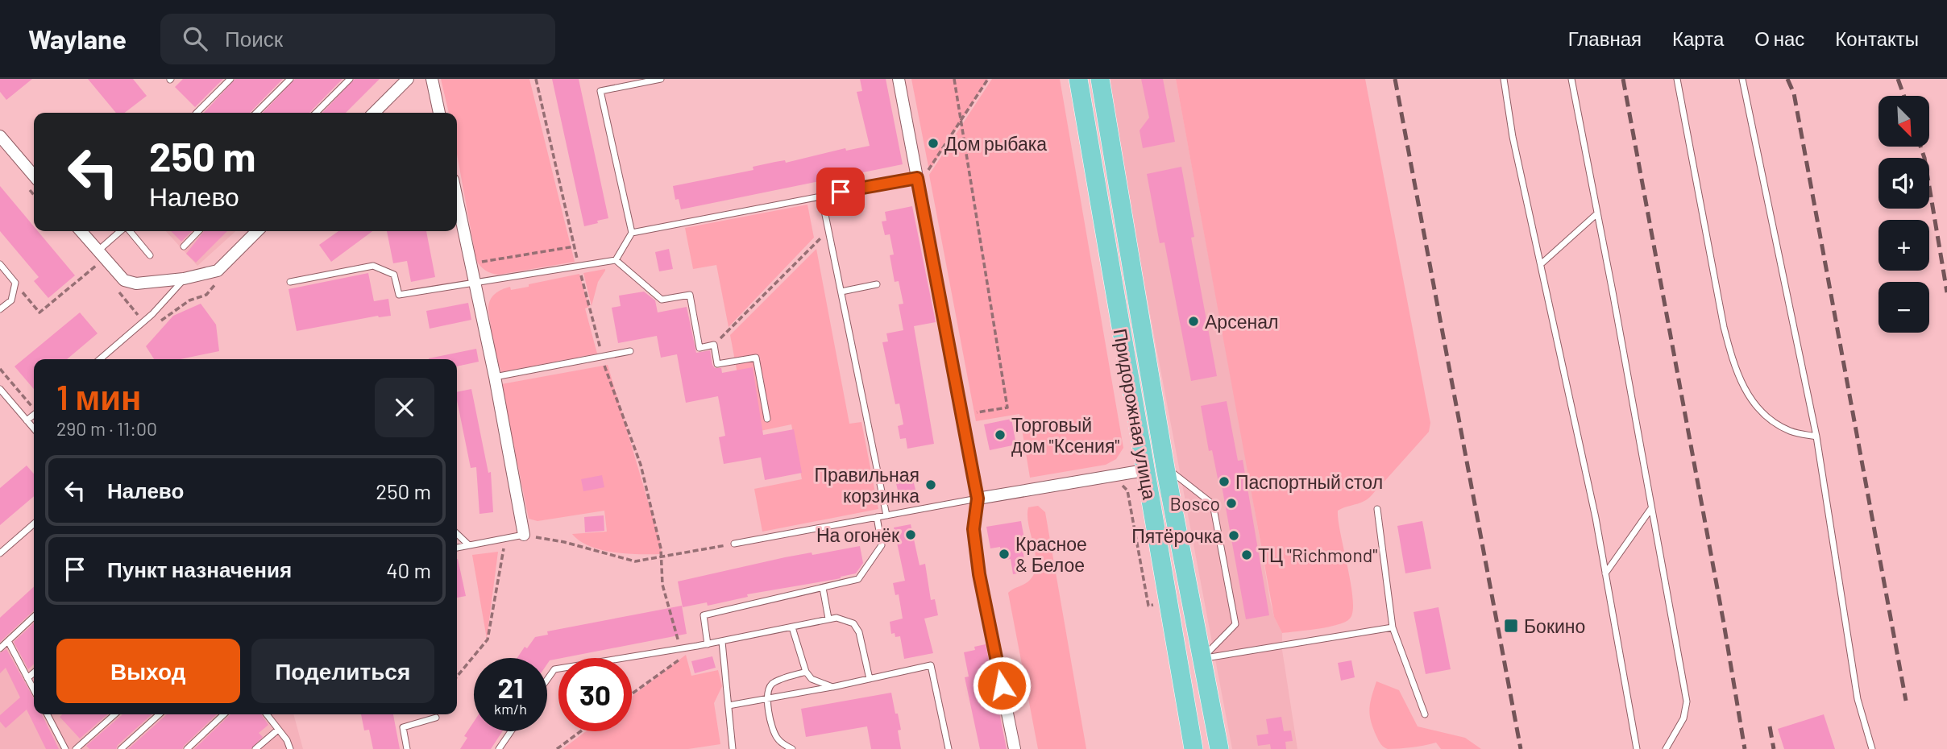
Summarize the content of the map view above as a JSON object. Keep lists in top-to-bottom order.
{
  "streets": {
    "main road": ["Придорожная улица"]
  },
  "places": {
    "other": [
      "Дом рыбака",
      "Арсенал",
      "Торговый дом \"Ксения\"",
      "Паспортный стол",
      "Правильная корзинка",
      "Bosco",
      "На огонёк",
      "Пятёрочка",
      "Красное & Белое",
      "ТЦ \"Richmond\""
    ],
    "transit": ["Бокино"]
  },
  "north": "bottom right",
  "page": {
    "header": "Waylane",
    "search": "Поиск",
    "nav": [
      "Главная",
      "Карта",
      "О нас",
      "Контакты"
    ],
    "map_buttons": ["+", "−"],
    "turn": ["250 m", "Налево"],
    "heading": ["1 мин", "290 m · 11:00"],
    "list": [
      {
        "name": "Налево",
        "value": "250 m"
      },
      {
        "name": "Пункт назначения",
        "value": "40 m"
      }
    ],
    "buttons": ["Выход", "Поделиться"],
    "speed": "21 km/h",
    "limit": "30"
  }
}
